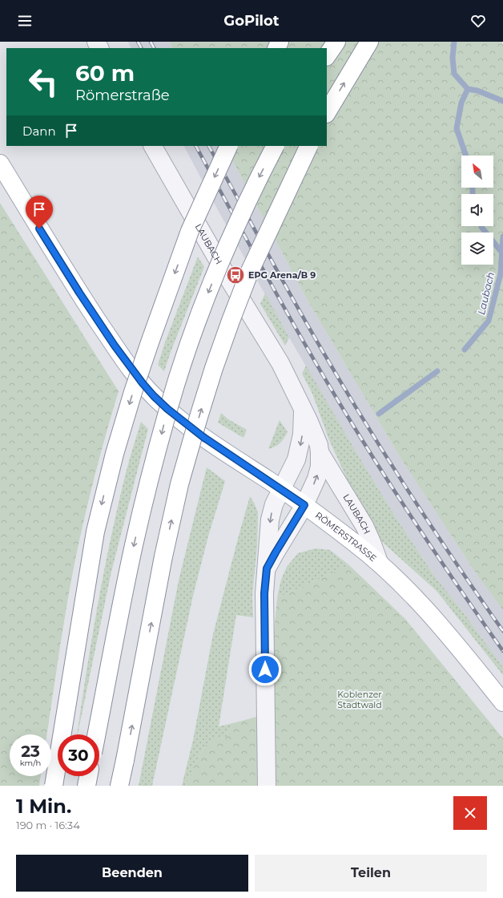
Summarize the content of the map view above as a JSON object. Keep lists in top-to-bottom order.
{
  "streets": {
    "main road": ["RÖMERSTRASSE"],
    "street": ["LAUBACH"]
  },
  "crossings": [
    ["LAUBACH", "RÖMERSTRASSE"]
  ],
  "water": ["Laubach"],
  "parks": ["Koblenzer Stadtwald"],
  "places": {
    "bus stop": ["EPG Arena/B 9"]
  },
  "north": "top left",
  "page": {
    "header": "GoPilot",
    "turn": ["60 m", "Römerstraße"],
    "then": "Dann",
    "speed": "23 km/h",
    "limit": "30",
    "heading": ["1 Min.", "190 m · 16:34"],
    "buttons": ["Beenden", "Teilen"]
  }
}
